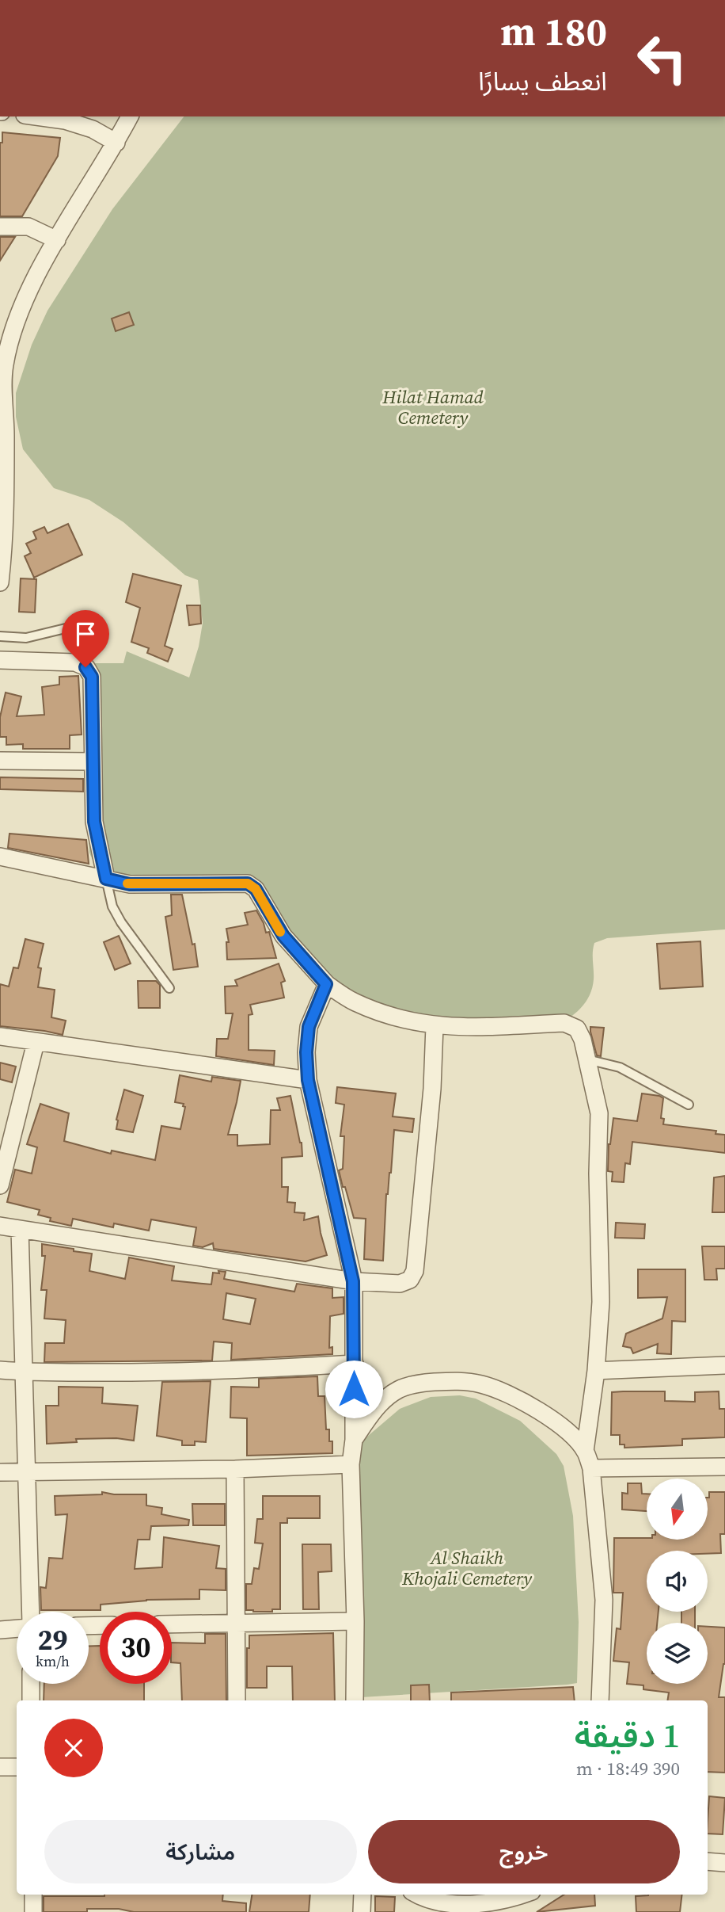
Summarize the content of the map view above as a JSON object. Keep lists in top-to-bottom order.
{
  "parks": ["Hilat Hamad Cemetery", "Al Shaikh Khojali Cemetery"],
  "north": "bottom",
  "page": {
    "turn": ["180 m", "انعطف يسارًا"],
    "speed": "29 km/h",
    "limit": "30",
    "heading": ["1 دقيقة", "390 m · 18:49"],
    "buttons": ["خروج", "مشاركة"]
  }
}
